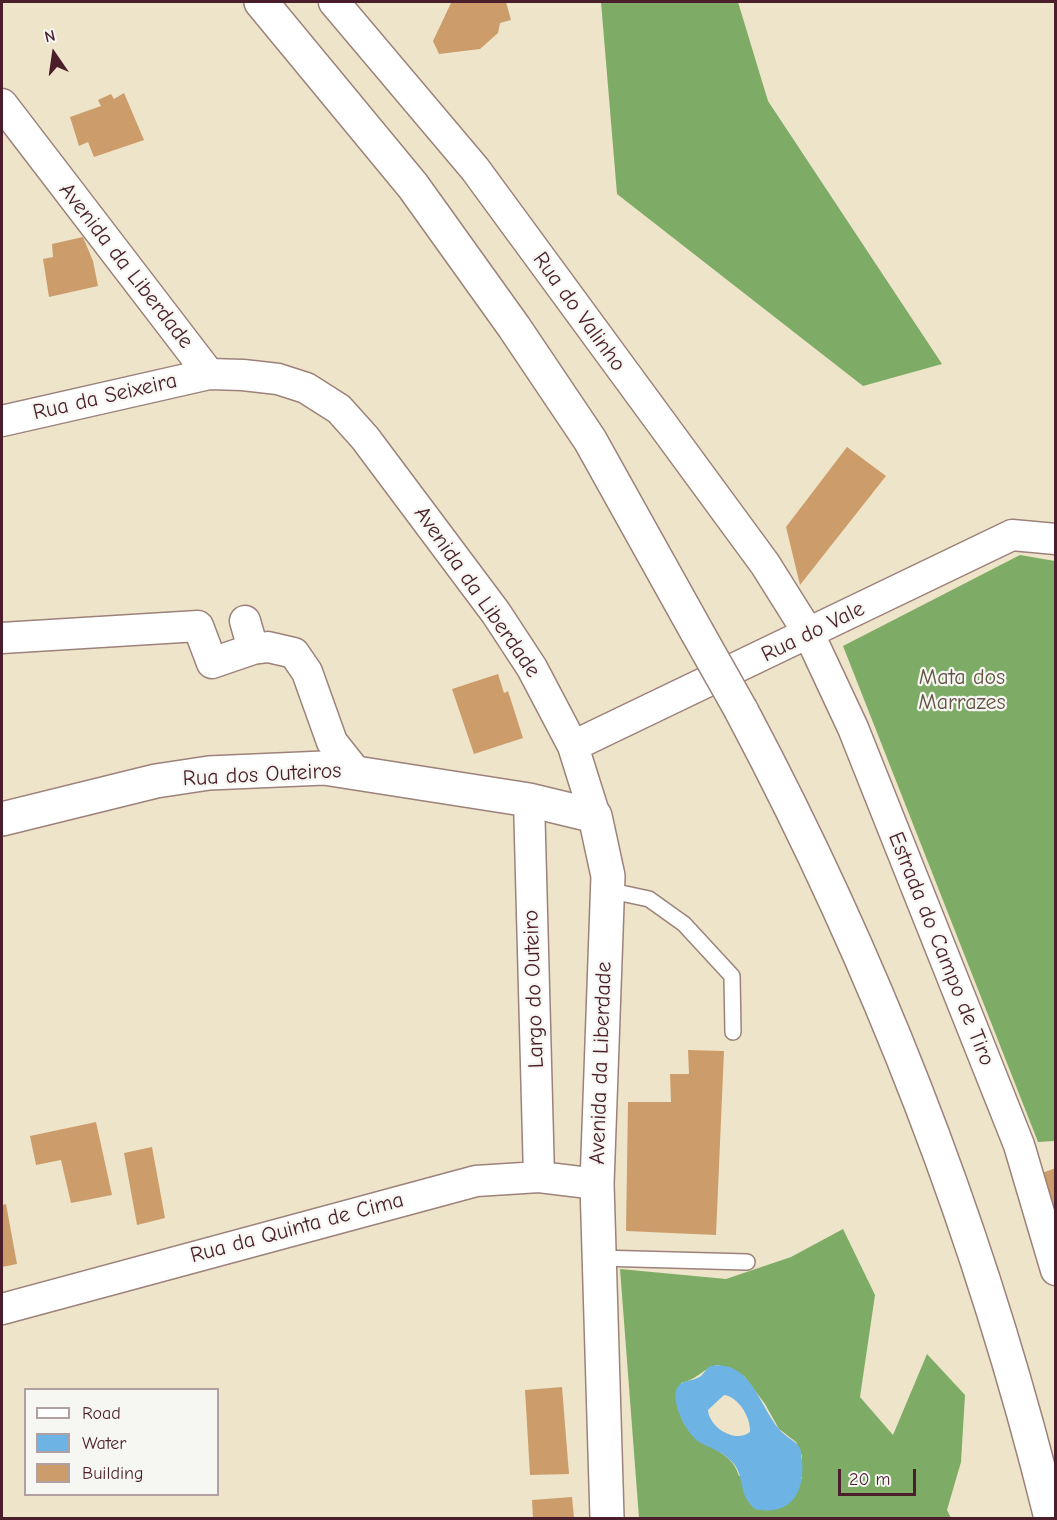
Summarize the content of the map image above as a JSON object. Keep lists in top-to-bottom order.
{
  "streets": {
    "main road": ["Avenida da Liberdade", "Rua dos Outeiros"],
    "street": [
      "Rua do Valinho",
      "Rua da Seixeira",
      "Rua do Vale",
      "Estrada do Campo de Tiro",
      "Largo do Outeiro",
      "Rua da Quinta de Cima"
    ]
  },
  "crossings": [
    ["Avenida da Liberdade", "Rua da Seixeira"],
    ["Avenida da Liberdade", "Rua do Vale"],
    ["Avenida da Liberdade", "Rua dos Outeiros"],
    ["Avenida da Liberdade", "Rua da Quinta de Cima"],
    ["Rua do Valinho", "Rua do Vale"],
    ["Rua do Valinho", "Estrada do Campo de Tiro"],
    ["Rua do Vale", "Estrada do Campo de Tiro"],
    ["Rua dos Outeiros", "Largo do Outeiro"],
    ["Largo do Outeiro", "Rua da Quinta de Cima"]
  ],
  "parks": ["Mata dos Marrazes"],
  "legend": ["Road", "Water", "Building"],
  "scale_bar": "20 m",
  "north": "top"
}
